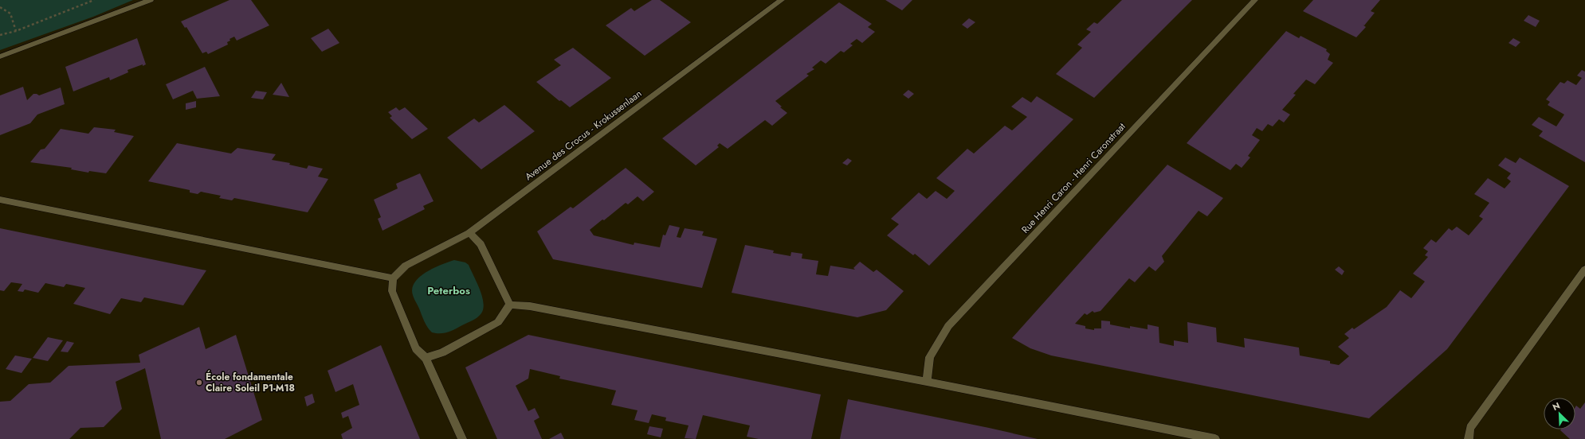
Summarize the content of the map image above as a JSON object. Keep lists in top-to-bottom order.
{
  "streets": {
    "street": ["Avenue des Crocus - Krokussenlaan", "Rue Henri Caron - Henri Caronstraat"]
  },
  "districts": ["Peterbos"],
  "places": ["École fondamentale Claire Soleil P1-M18"],
  "north": "top left"
}
